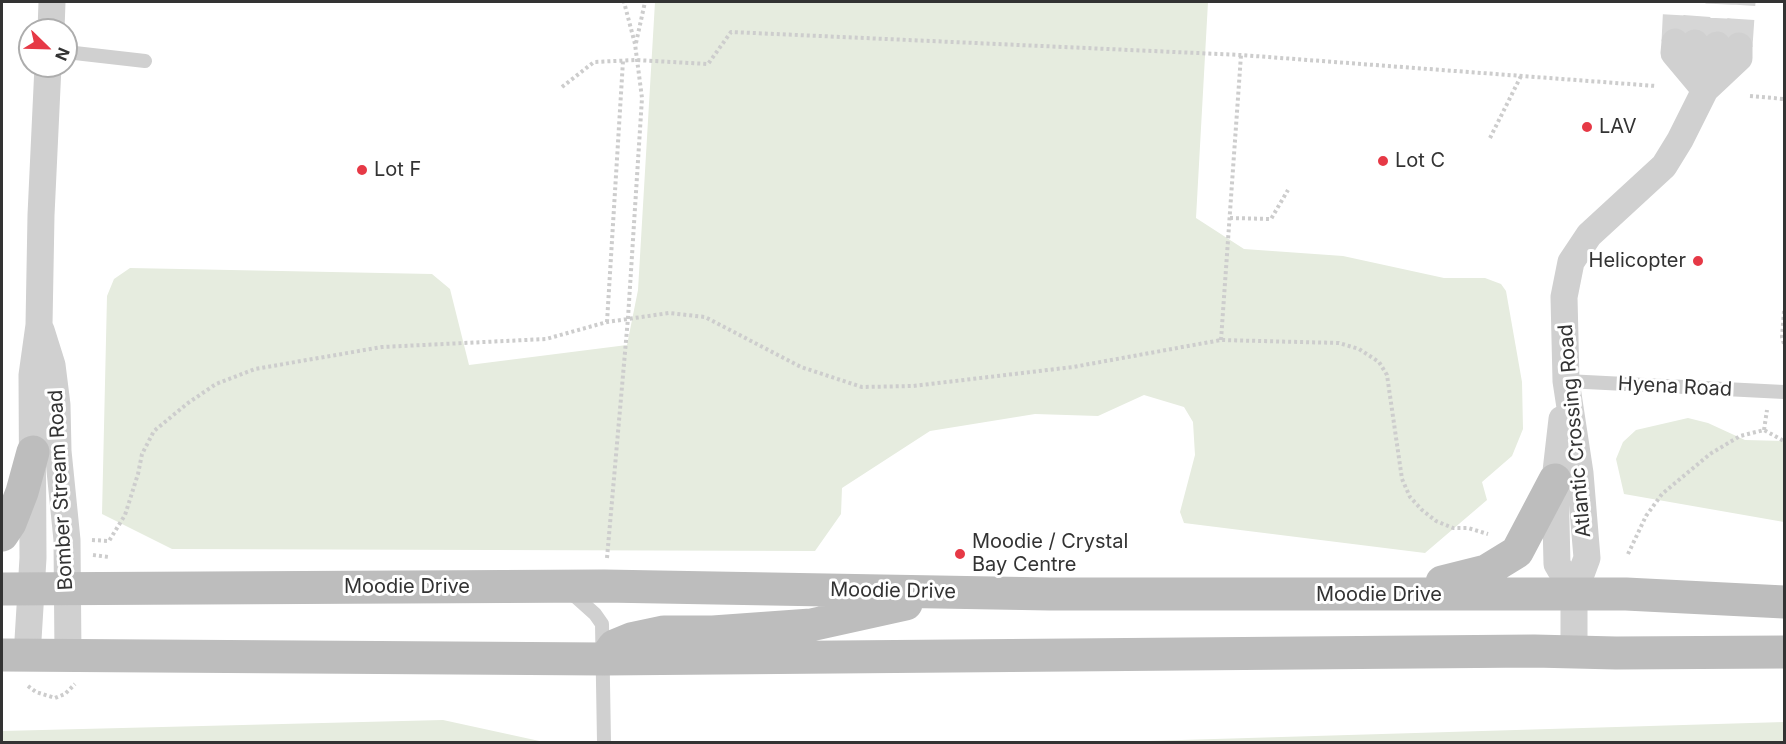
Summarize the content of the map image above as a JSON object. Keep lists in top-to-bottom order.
{
  "streets": {
    "main road": ["Moodie Drive"],
    "street": ["Atlantic Crossing Road", "Bomber Stream Road"],
    "lane": ["Hyena Road"]
  },
  "crossings": [
    ["Hyena Road", "Atlantic Crossing Road"],
    ["Atlantic Crossing Road", "Moodie Drive"],
    ["Bomber Stream Road", "Moodie Drive"]
  ],
  "places": [
    "LAV",
    "Lot C",
    "Lot F",
    "Helicopter",
    "Moodie / Crystal Bay Centre"
  ],
  "north": "bottom right"
}
